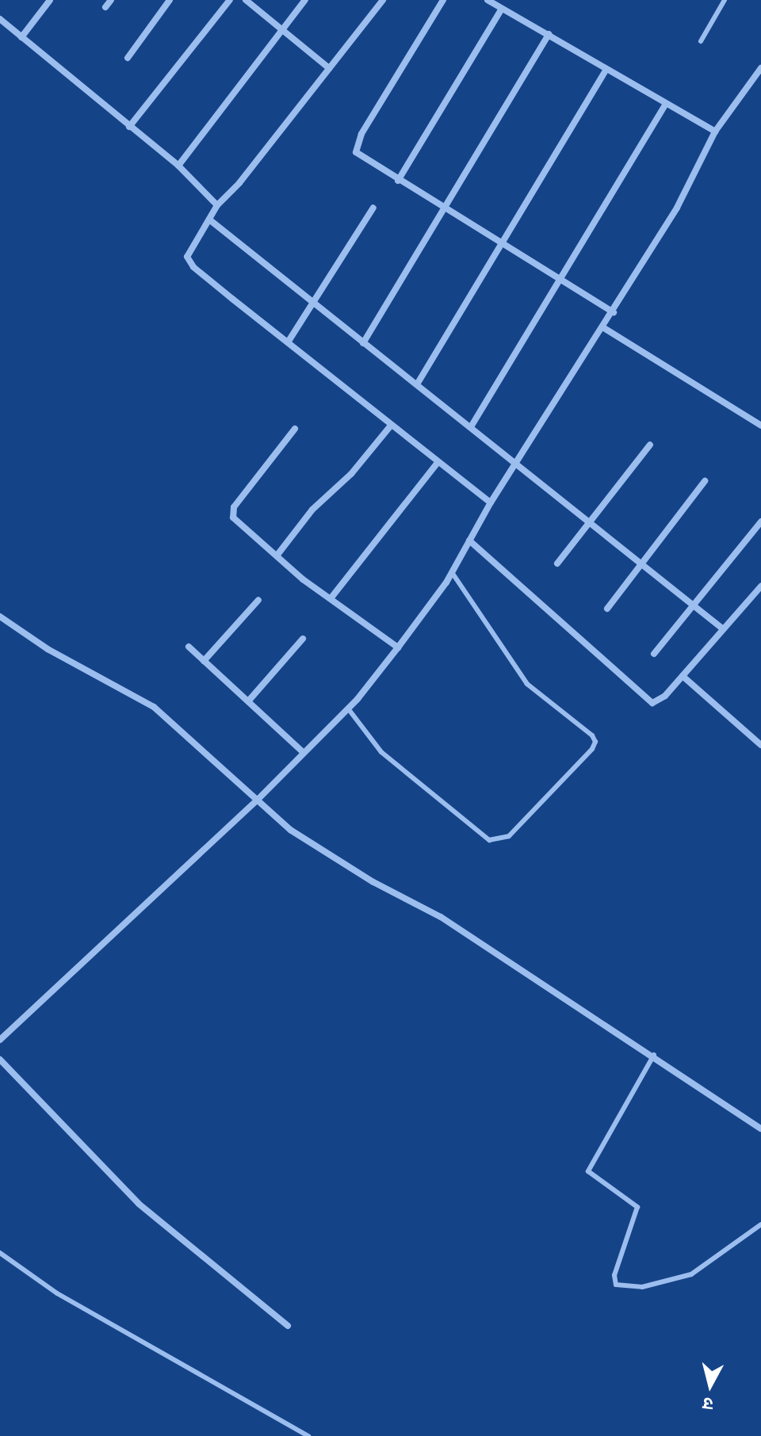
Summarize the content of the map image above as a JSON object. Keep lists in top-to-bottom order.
{
  "north": "bottom"
}
